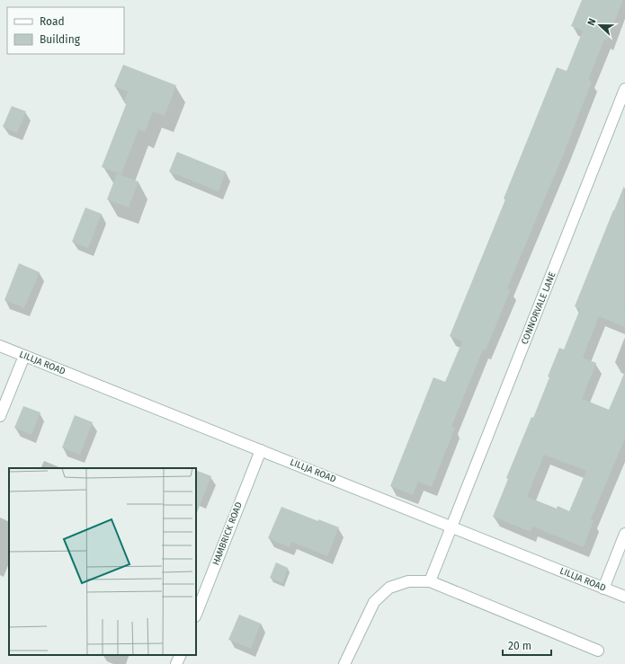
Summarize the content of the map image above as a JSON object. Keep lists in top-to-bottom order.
{
  "streets": {
    "street": ["CONNORVALE LANE", "LILLJA ROAD", "HAMBRICK ROAD"]
  },
  "crossings": [
    ["CONNORVALE LANE", "LILLJA ROAD"],
    ["LILLJA ROAD", "HAMBRICK ROAD"]
  ],
  "legend": ["Road", "Building"],
  "scale_bar": "20 m",
  "north": "left"
}
